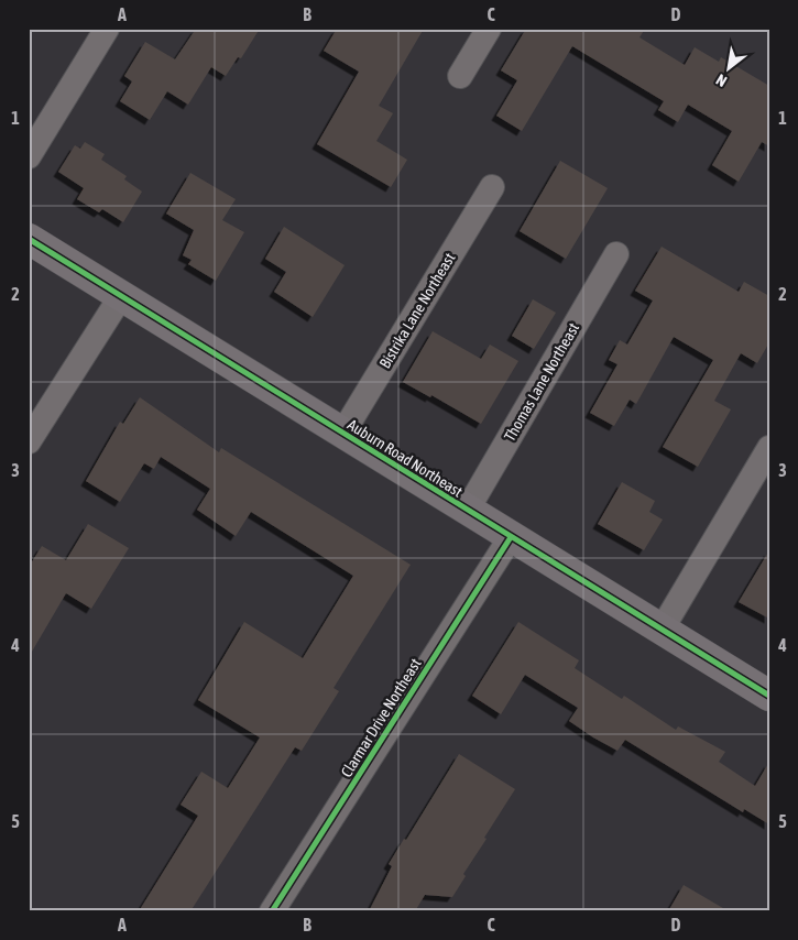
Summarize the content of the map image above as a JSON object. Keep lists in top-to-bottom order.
{
  "streets": {
    "street": [
      "Bistrika Lane Northeast",
      "Thomas Lane Northeast",
      "Auburn Road Northeast",
      "Clarmar Drive Northeast"
    ]
  },
  "crossings": [
    ["Bistrika Lane Northeast", "Auburn Road Northeast"],
    ["Thomas Lane Northeast", "Auburn Road Northeast"],
    ["Auburn Road Northeast", "Clarmar Drive Northeast"]
  ],
  "north": "bottom left",
  "grid": {
    "columns": [
      "A",
      "B",
      "C",
      "D"
    ],
    "rows": [
      "1",
      "2",
      "3",
      "4",
      "5"
    ]
  }
}
